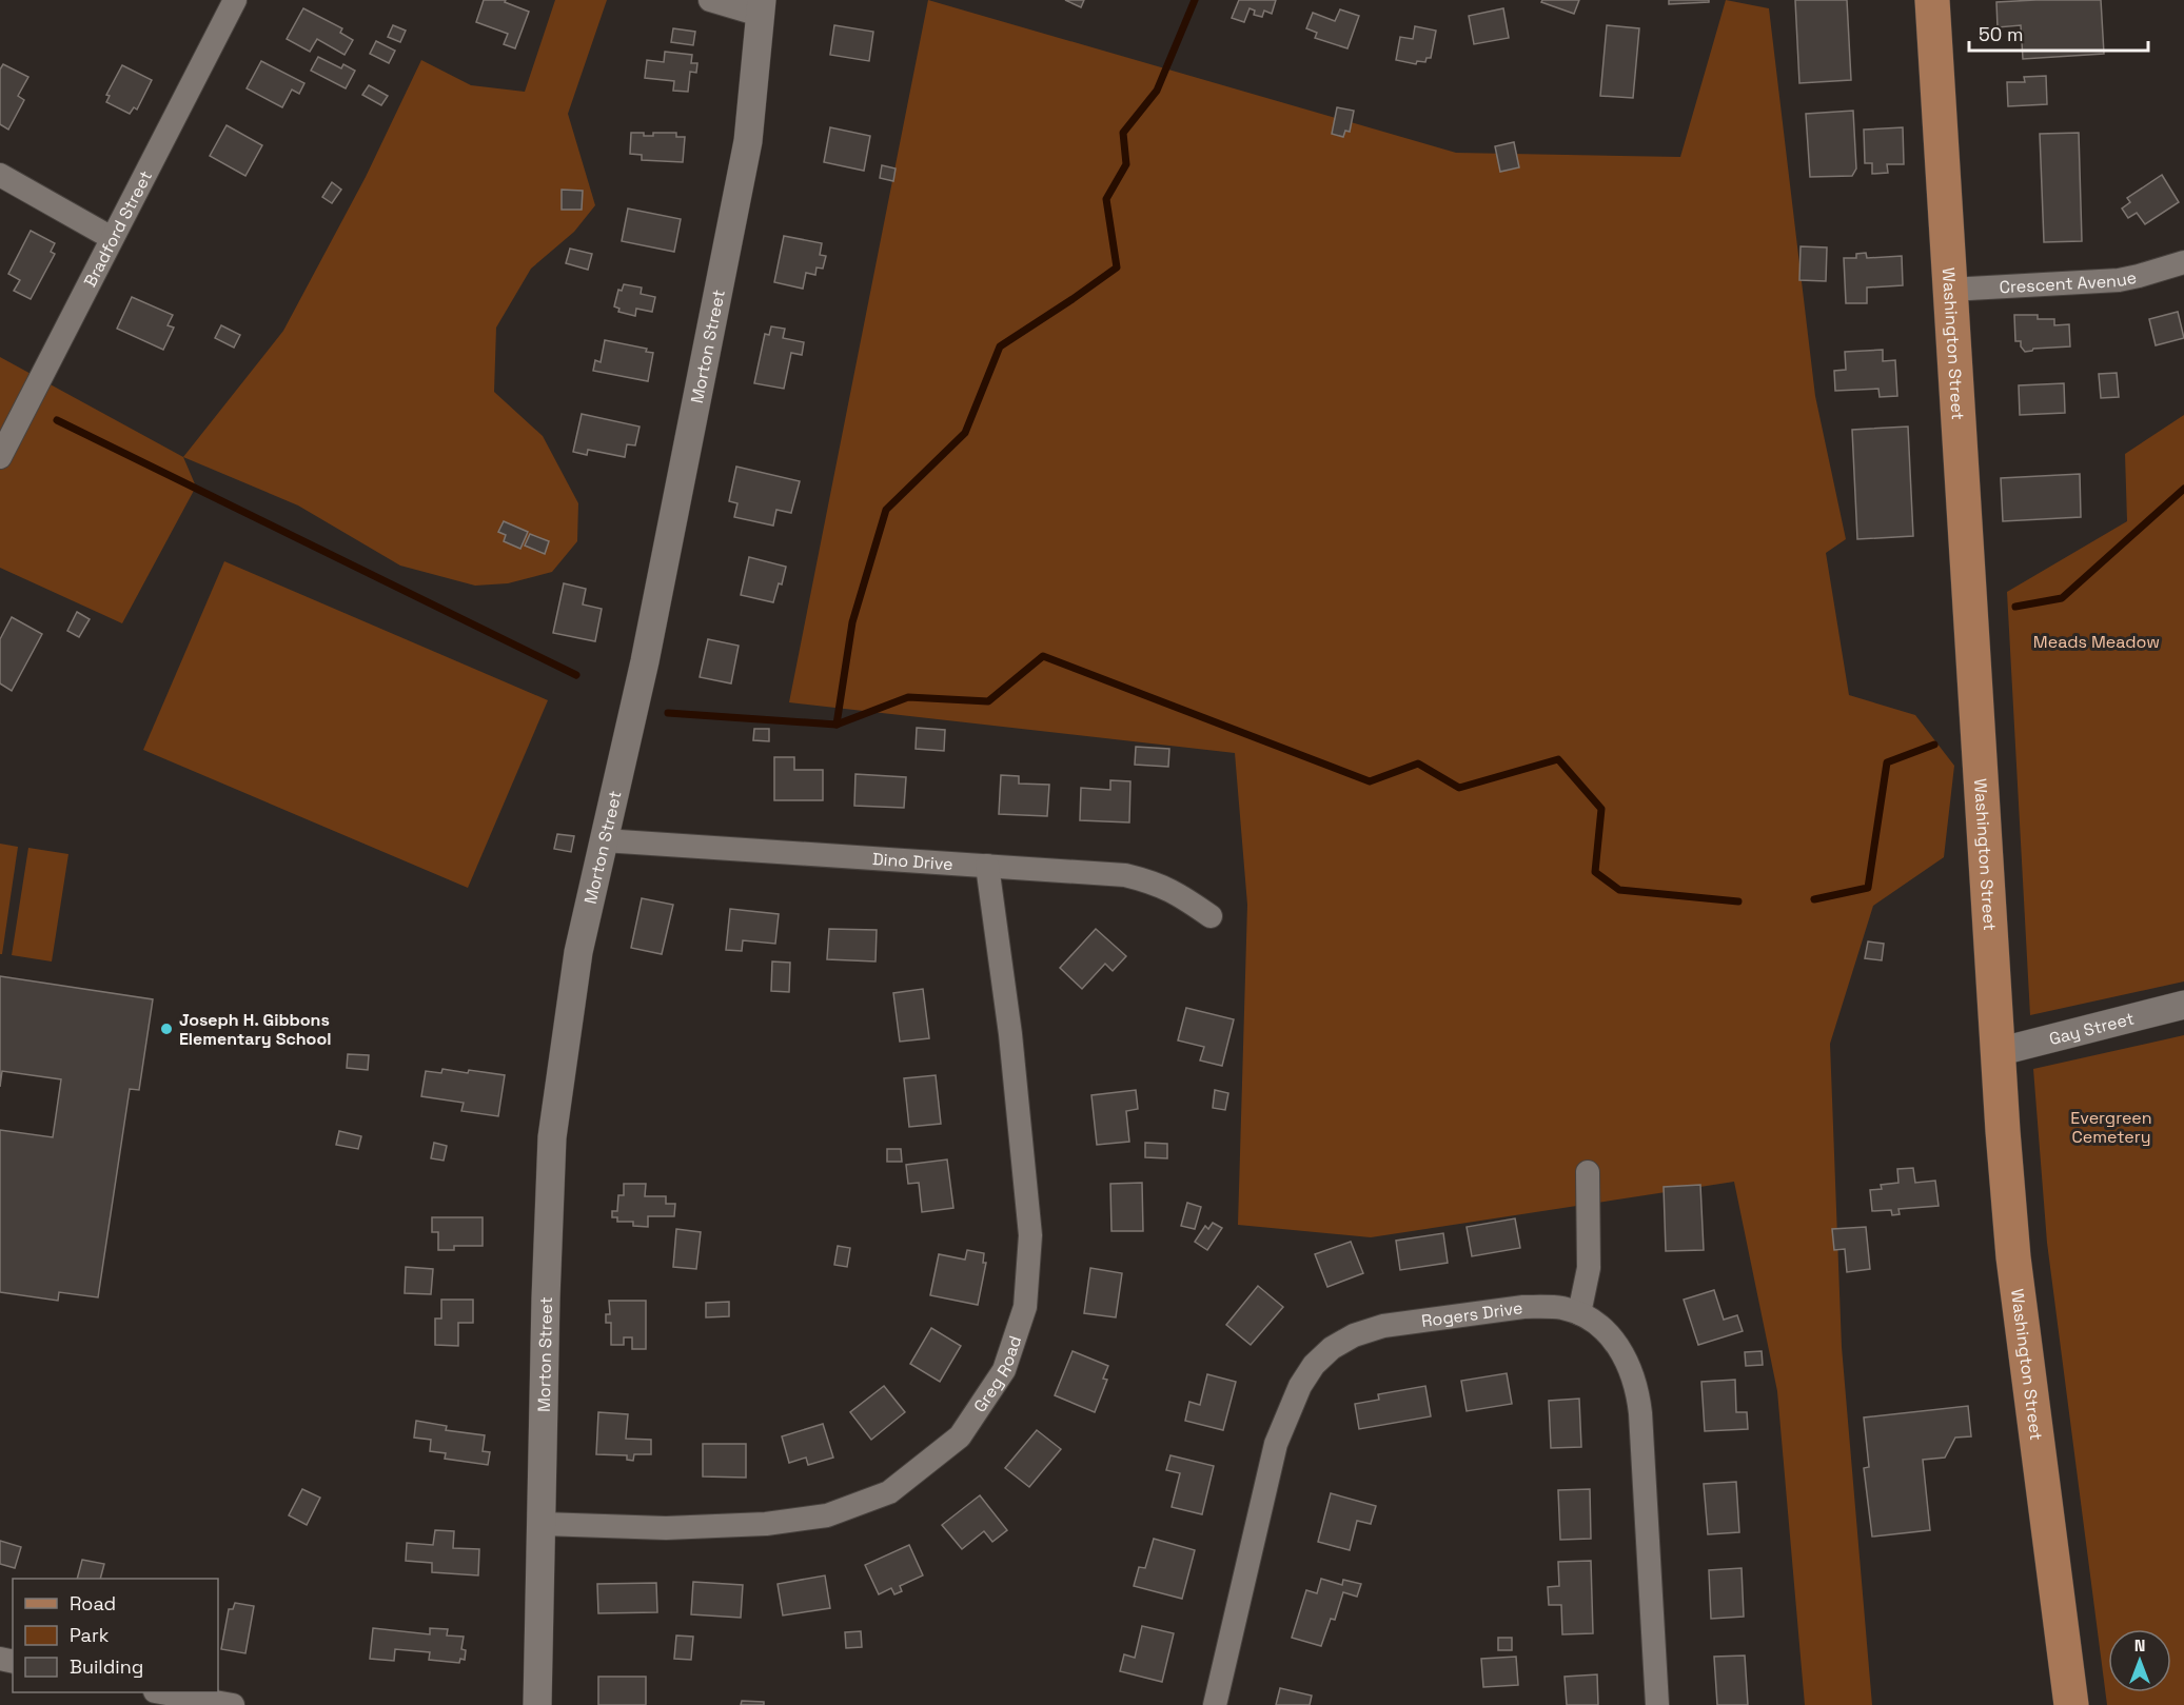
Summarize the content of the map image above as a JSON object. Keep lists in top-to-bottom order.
{
  "streets": {
    "main road": ["Washington Street"],
    "street": [
      "Bradford Street",
      "Crescent Avenue",
      "Morton Street",
      "Dino Drive",
      "Gay Street",
      "Rogers Drive",
      "Greg Road"
    ]
  },
  "crossings": [
    ["Crescent Avenue", "Washington Street"],
    ["Washington Street", "Gay Street"],
    ["Morton Street", "Dino Drive"],
    ["Morton Street", "Greg Road"],
    ["Dino Drive", "Greg Road"]
  ],
  "parks": ["Meads Meadow", "Evergreen Cemetery"],
  "places": ["Joseph H. Gibbons Elementary School"],
  "legend": ["Road", "Park", "Building"],
  "scale_bar": "50 m",
  "north": "top"
}
